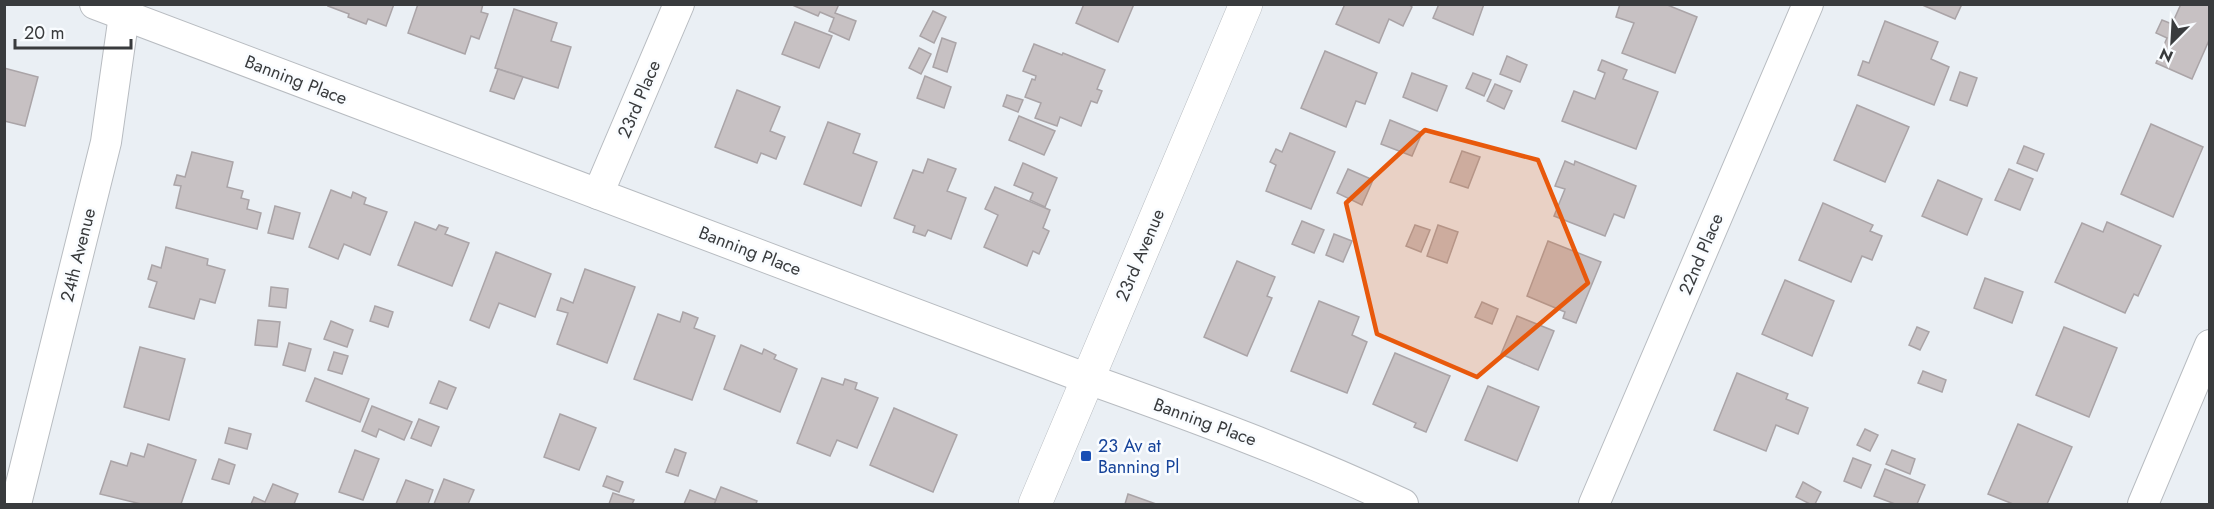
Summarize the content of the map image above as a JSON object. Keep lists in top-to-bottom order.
{
  "streets": {
    "street": [
      "Banning Place",
      "23rd Place",
      "22nd Place",
      "24th Avenue",
      "23rd Avenue"
    ]
  },
  "crossings": [
    ["Banning Place", "23rd Place"],
    ["Banning Place", "24th Avenue"],
    ["Banning Place", "23rd Avenue"]
  ],
  "places": {
    "transit": ["23 Av at Banning Pl"]
  },
  "scale_bar": "20 m",
  "north": "bottom left"
}
